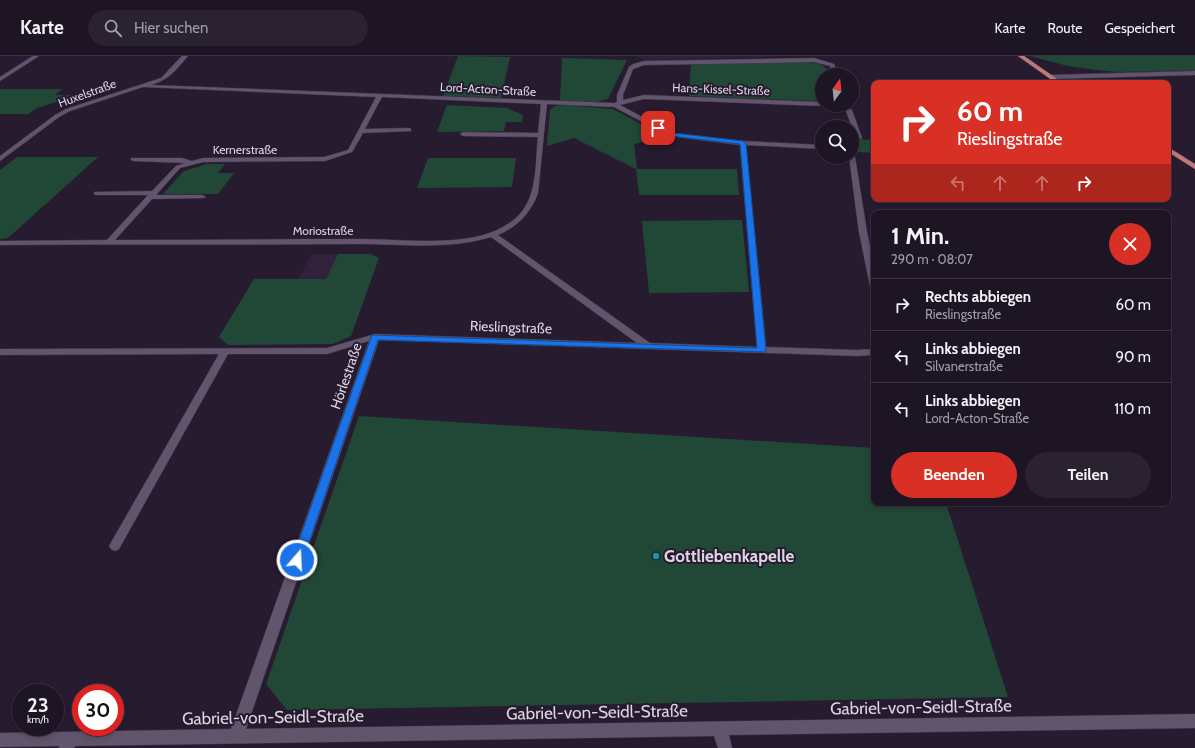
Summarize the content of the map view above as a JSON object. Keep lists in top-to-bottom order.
{
  "streets": {
    "street": [
      "Lord-Acton-Straße",
      "Hans-Kissel-Straße",
      "Huxelstraße",
      "Kernerstraße",
      "Moriostraße",
      "Rieslingstraße",
      "Hörlestraße",
      "Gabriel-von-Seidl-Straße"
    ]
  },
  "crossings": [
    ["Lord-Acton-Straße", "Hans-Kissel-Straße"],
    ["Lord-Acton-Straße", "Huxelstraße"],
    ["Lord-Acton-Straße", "Kernerstraße"],
    ["Lord-Acton-Straße", "Moriostraße"],
    ["Kernerstraße", "Moriostraße"],
    ["Rieslingstraße", "Hörlestraße"],
    ["Hörlestraße", "Gabriel-von-Seidl-Straße"]
  ],
  "places": ["Gottliebenkapelle"],
  "north": "top",
  "page": {
    "header": "Karte",
    "search": "Hier suchen",
    "nav": ["Karte", "Route", "Gespeichert"],
    "turn": ["60 m", "Rieslingstraße"],
    "heading": ["1 Min.", "290 m · 08:07"],
    "list": [
      {
        "name": "Rechts abbiegen",
        "note": "Rieslingstraße",
        "value": "60 m"
      },
      {
        "name": "Links abbiegen",
        "note": "Silvanerstraße",
        "value": "90 m"
      },
      {
        "name": "Links abbiegen",
        "note": "Lord-Acton-Straße",
        "value": "110 m"
      }
    ],
    "buttons": ["Beenden", "Teilen"],
    "speed": "23 km/h",
    "limit": "30"
  }
}
